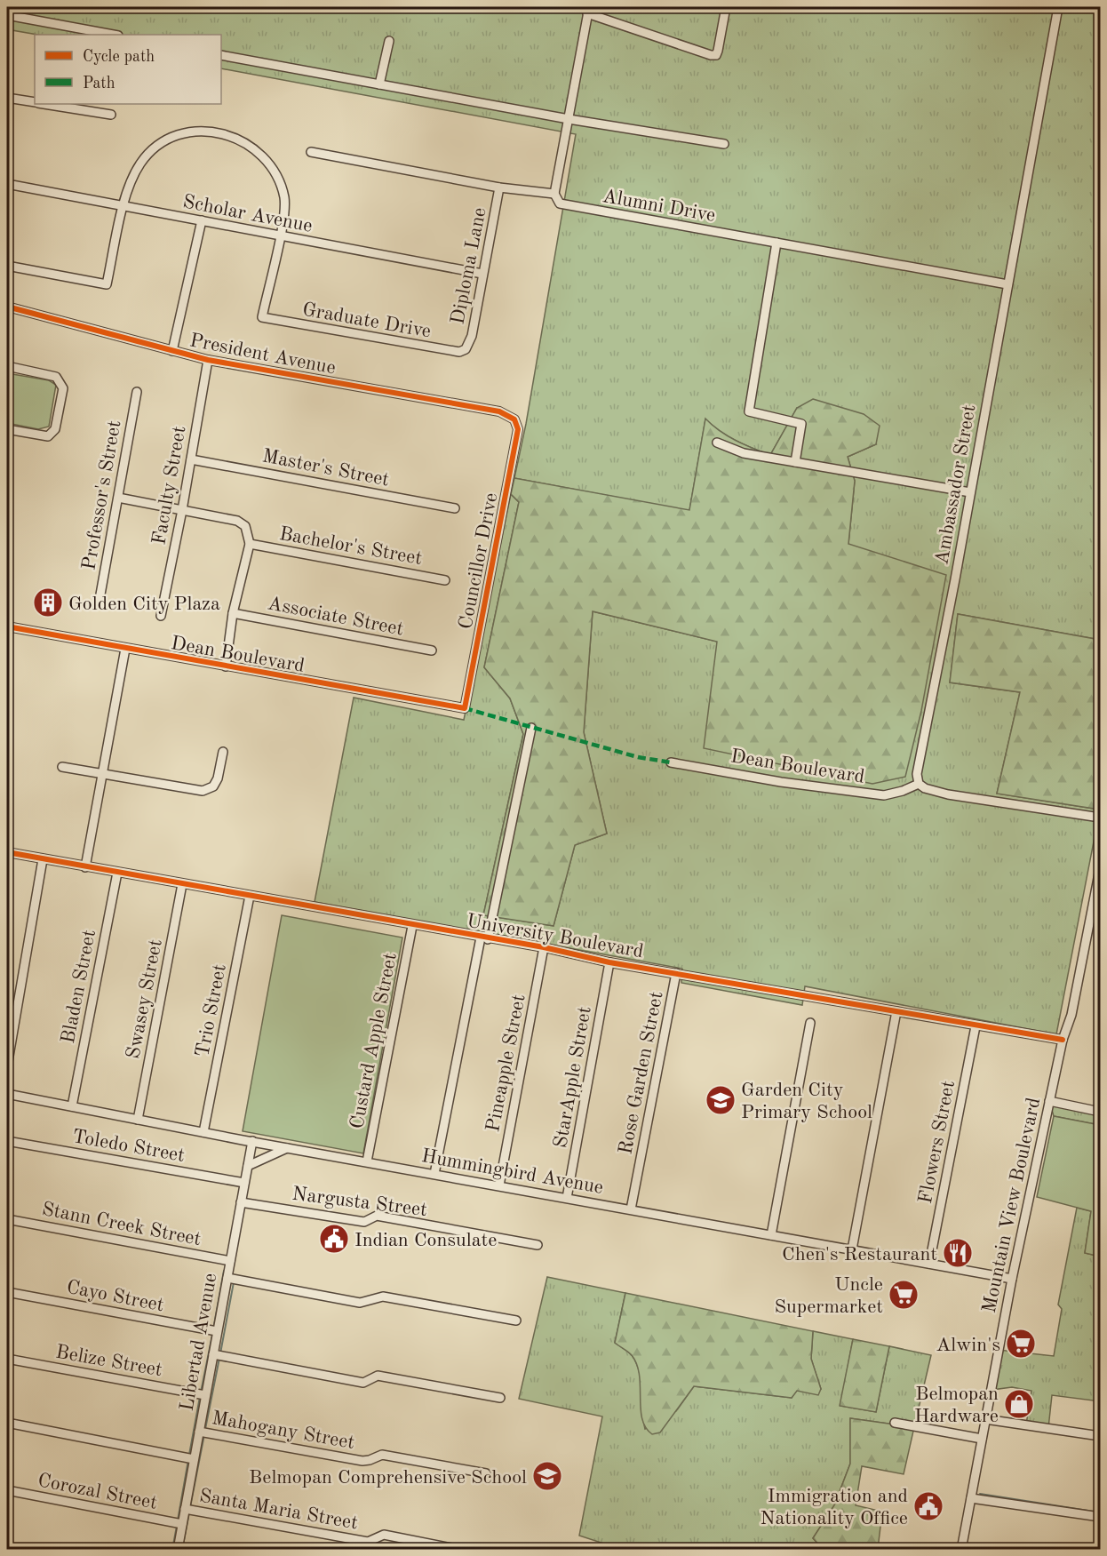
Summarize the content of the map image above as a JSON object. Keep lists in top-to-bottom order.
{
  "streets": {
    "street": [
      "Alumni Drive",
      "Scholar Avenue",
      "Diploma Lane",
      "Graduate Drive",
      "President Avenue",
      "Master's Street",
      "Ambassador Street",
      "Faculty Street",
      "Professor's Street",
      "Bachelor's Street",
      "Councillor Drive",
      "Associate Street",
      "Dean Boulevard",
      "University Boulevard",
      "Bladen Street",
      "Swasey Street",
      "Trio Street",
      "Custard Apple Street",
      "Pineapple Street",
      "Rose Garden Street",
      "StarApple Street",
      "Flowers Street",
      "Toledo Street",
      "Hummingbird Avenue",
      "Nargusta Street",
      "Mountain View Boulevard",
      "Stann Creek Street",
      "Cayo Street",
      "Libertad Avenue",
      "Belize Street",
      "Mahogany Street",
      "Corozal Street",
      "Santa Maria Street"
    ]
  },
  "crossings": [
    ["Alumni Drive", "Diploma Lane"],
    ["Alumni Drive", "Ambassador Street"],
    ["Scholar Avenue", "Diploma Lane"],
    ["Scholar Avenue", "Graduate Drive"],
    ["Diploma Lane", "Graduate Drive"],
    ["President Avenue", "Faculty Street"],
    ["President Avenue", "Councillor Drive"],
    ["Master's Street", "Faculty Street"],
    ["Ambassador Street", "Dean Boulevard"],
    ["Councillor Drive", "Dean Boulevard"],
    ["University Boulevard", "Bladen Street"],
    ["University Boulevard", "Swasey Street"],
    ["University Boulevard", "Trio Street"],
    ["University Boulevard", "Custard Apple Street"],
    ["University Boulevard", "Pineapple Street"],
    ["University Boulevard", "Rose Garden Street"],
    ["University Boulevard", "StarApple Street"],
    ["University Boulevard", "Flowers Street"],
    ["University Boulevard", "Mountain View Boulevard"],
    ["Bladen Street", "Hummingbird Avenue"],
    ["Swasey Street", "Hummingbird Avenue"],
    ["Trio Street", "Hummingbird Avenue"],
    ["Custard Apple Street", "Hummingbird Avenue"],
    ["Pineapple Street", "Hummingbird Avenue"],
    ["Rose Garden Street", "Hummingbird Avenue"],
    ["StarApple Street", "Hummingbird Avenue"],
    ["Flowers Street", "Hummingbird Avenue"],
    ["Toledo Street", "Libertad Avenue"],
    ["Hummingbird Avenue", "Mountain View Boulevard"],
    ["Hummingbird Avenue", "Libertad Avenue"],
    ["Nargusta Street", "Libertad Avenue"],
    ["Stann Creek Street", "Libertad Avenue"],
    ["Cayo Street", "Libertad Avenue"],
    ["Libertad Avenue", "Belize Street"],
    ["Libertad Avenue", "Mahogany Street"],
    ["Libertad Avenue", "Corozal Street"],
    ["Libertad Avenue", "Santa Maria Street"]
  ],
  "places": {
    "building": ["Golden City Plaza"],
    "school or university": ["Garden City Primary School", "Belmopan Comprehensive School"],
    "public building": ["Indian Consulate", "Immigration and Nationality Office"],
    "restaurant": ["Chen's Restaurant"],
    "supermarket": ["Uncle Supermarket", "Alwin's"],
    "shop": ["Belmopan Hardware"]
  },
  "legend": ["Cycle path", "Path"]
}
